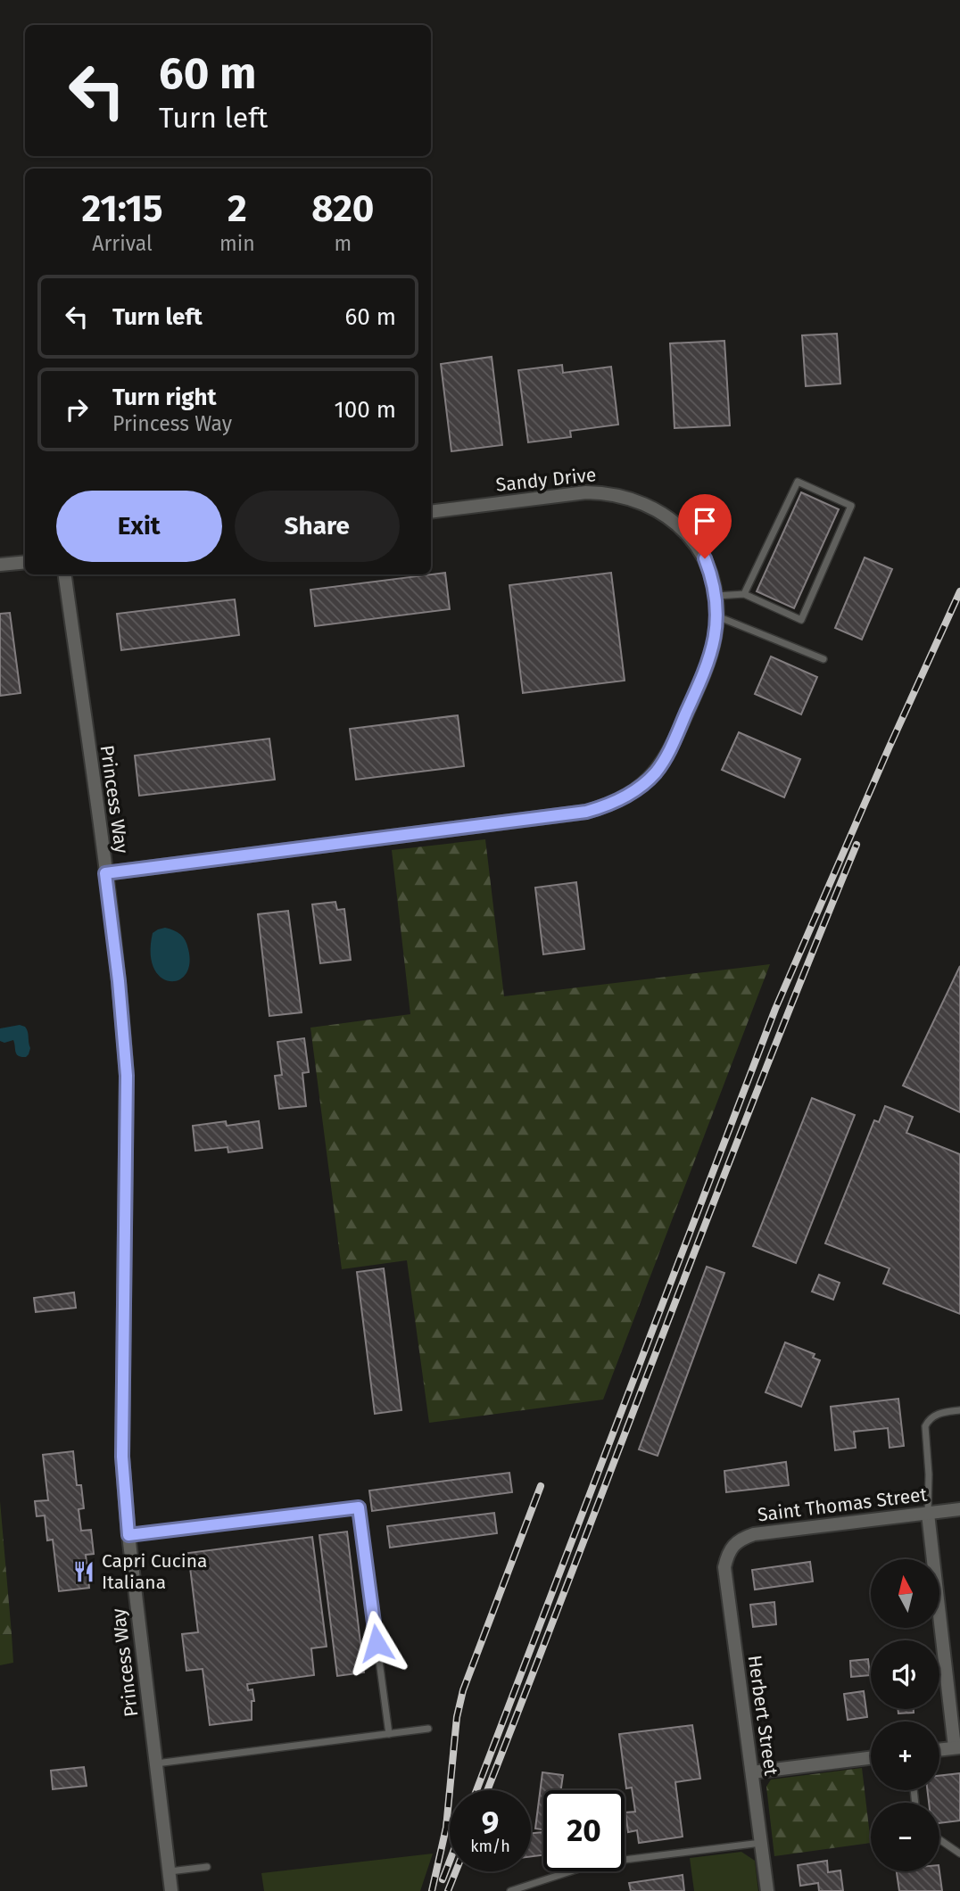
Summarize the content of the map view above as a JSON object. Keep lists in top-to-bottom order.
{
  "streets": {
    "street": [
      "Sandy Drive",
      "Princess Way",
      "Saint Thomas Street",
      "Herbert Street"
    ]
  },
  "crossings": [
    ["Sandy Drive", "Princess Way"],
    ["Saint Thomas Street", "Herbert Street"]
  ],
  "places": {
    "restaurant": ["Capri Cucina Italiana"]
  },
  "north": "top",
  "page": {
    "turn": ["60 m", "Turn left"],
    "eta": [
      "21:15",
      "Arrival",
      "2",
      "min",
      "820",
      "m"
    ],
    "list": [
      {
        "name": "Turn left",
        "value": "60 m"
      },
      {
        "name": "Turn right",
        "note": "Princess Way",
        "value": "100 m"
      }
    ],
    "buttons": ["Exit", "Share"],
    "map_buttons": ["+", "−"],
    "speed": "9 km/h",
    "limit": "20"
  }
}
